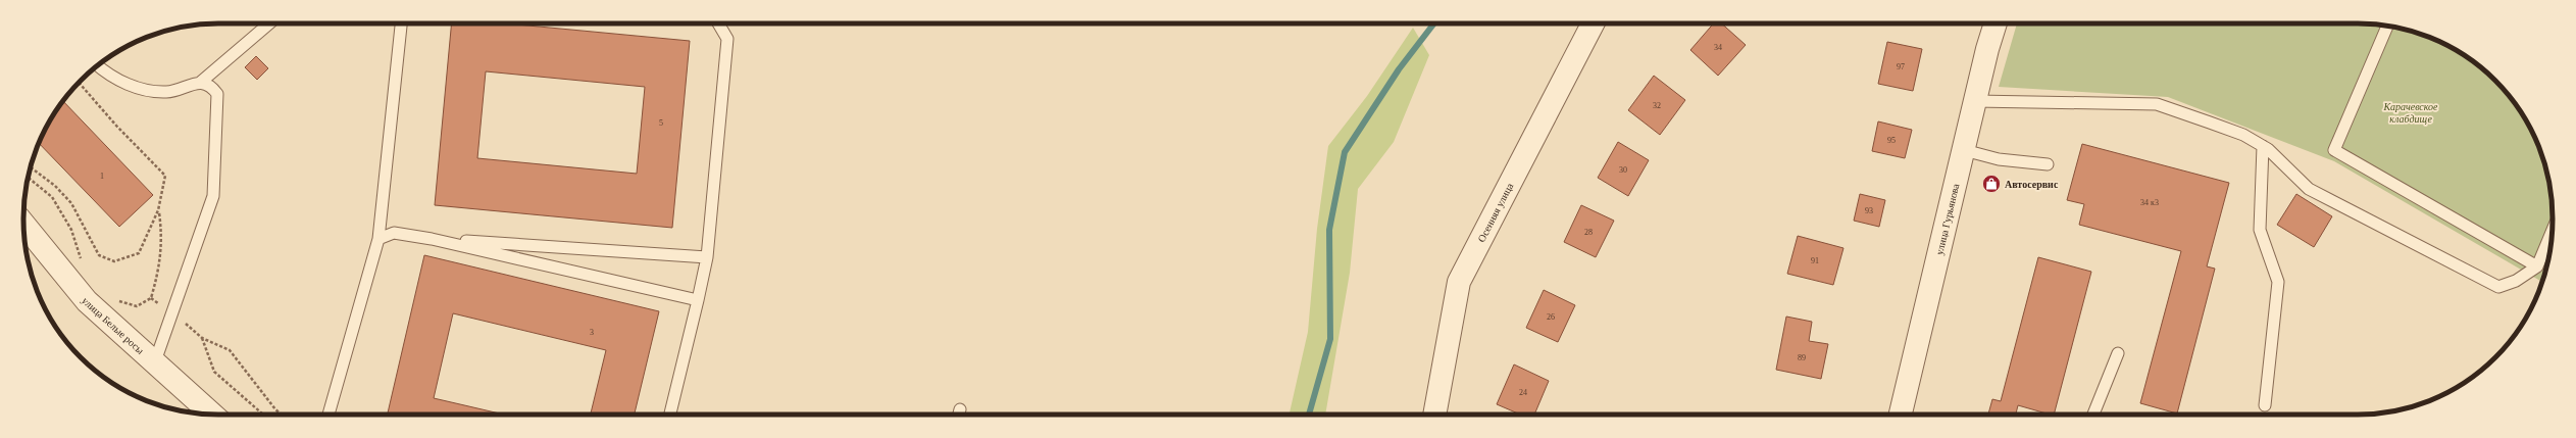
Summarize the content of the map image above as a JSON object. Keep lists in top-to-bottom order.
{
  "streets": {
    "street": ["Осенняя улица", "улица Гурьянова", "улица Белые росы"]
  },
  "parks": ["Карачевское клабдище"],
  "places": {
    "shop": ["Автосервис"]
  },
  "house_numbers": [
    "34",
    "97",
    "32",
    "5",
    "95",
    "30",
    "1",
    "34 к3",
    "93",
    "28",
    "91",
    "26",
    "3",
    "89",
    "24"
  ]
}
